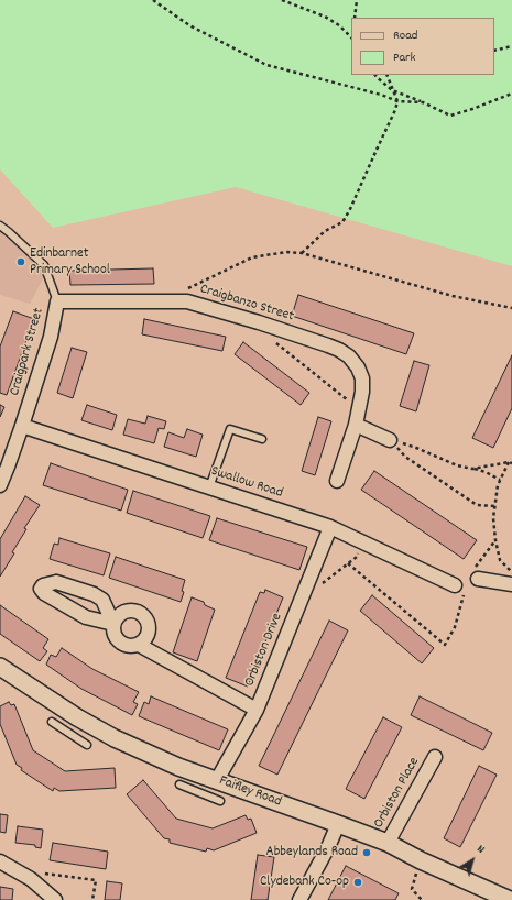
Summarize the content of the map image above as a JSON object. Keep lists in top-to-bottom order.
{
  "streets": {
    "street": [
      "Craigbanzo Street",
      "Craigpark Street",
      "Swallow Road",
      "Orbiston Drive",
      "Faifley Road",
      "Orbiston Place"
    ]
  },
  "crossings": [
    ["Craigbanzo Street", "Craigpark Street"],
    ["Craigpark Street", "Swallow Road"],
    ["Swallow Road", "Orbiston Drive"],
    ["Orbiston Drive", "Faifley Road"],
    ["Faifley Road", "Orbiston Place"]
  ],
  "places": ["Edinbarnet Primary School", "Abbeylands Road", "Clydebank Co-op"],
  "legend": ["Road", "Park"],
  "north": "top right"
}
